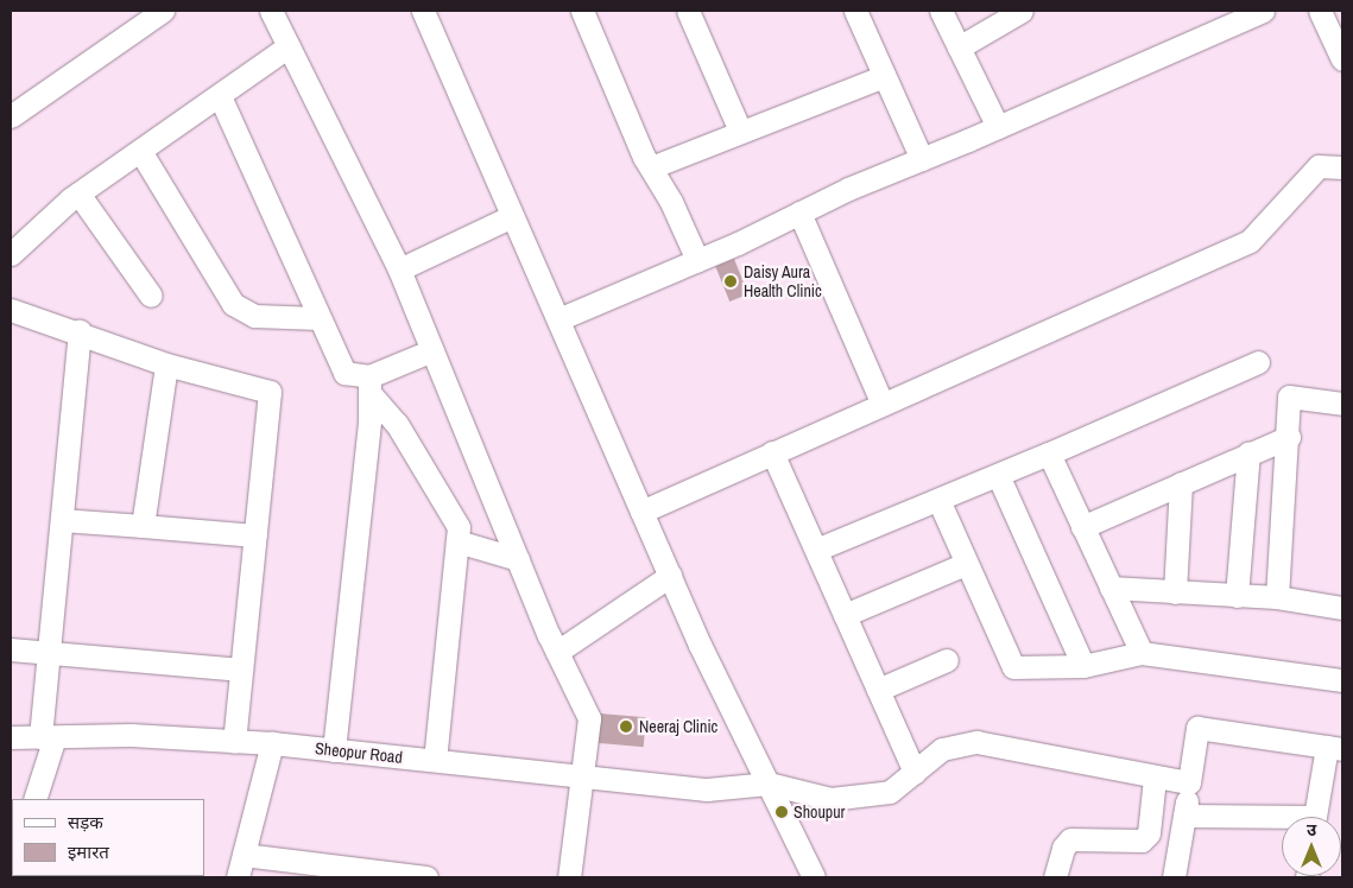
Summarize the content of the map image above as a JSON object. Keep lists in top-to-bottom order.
{
  "streets": {
    "street": ["Sheopur Road"]
  },
  "places": ["Daisy Aura Health Clinic", "Neeraj Clinic", "Shoupur"],
  "legend": ["सड़क", "इमारत"],
  "north": "top"
}
